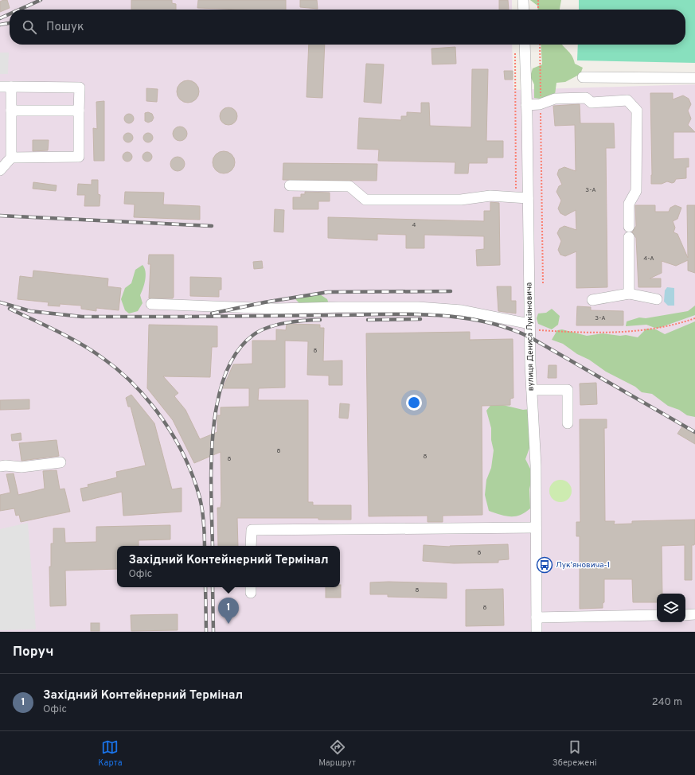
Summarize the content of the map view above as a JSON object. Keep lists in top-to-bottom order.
{
  "streets": {
    "street": ["вулиця Дениса Лукіяновича"]
  },
  "places": {
    "bus stop": ["Лук'яновича-1"]
  },
  "house_numbers": [
    "3-А",
    "4",
    "4-А",
    "3-А",
    "8",
    "8",
    "8",
    "8",
    "8",
    "8",
    "8"
  ],
  "page": {
    "search": "Пошук",
    "popup": ["Західний Контейнерний Термінал", "Офіс"],
    "pins": "1",
    "heading": "Поруч",
    "list": [
      {
        "mark": "1",
        "name": "Західний Контейнерний Термінал",
        "note": "Офіс",
        "value": "240 m"
      }
    ],
    "nav": ["Карта", "Маршрут", "Збережені"]
  }
}
